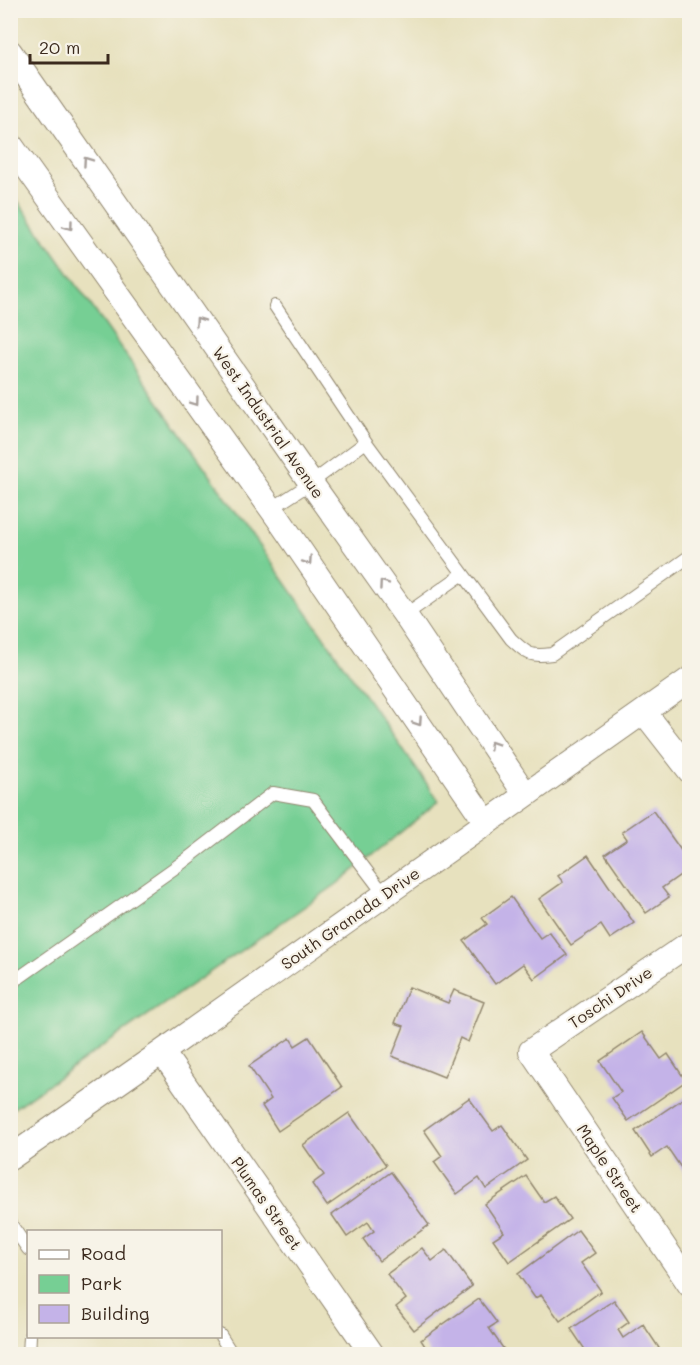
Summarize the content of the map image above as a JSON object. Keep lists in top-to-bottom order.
{
  "streets": {
    "street": [
      "West Industrial Avenue",
      "South Granada Drive",
      "Toschi Drive",
      "Maple Street",
      "Plumas Street"
    ]
  },
  "crossings": [
    ["West Industrial Avenue", "South Granada Drive"],
    ["South Granada Drive", "Plumas Street"],
    ["Toschi Drive", "Maple Street"]
  ],
  "legend": ["Road", "Park", "Building"],
  "scale_bar": "20 m"
}
